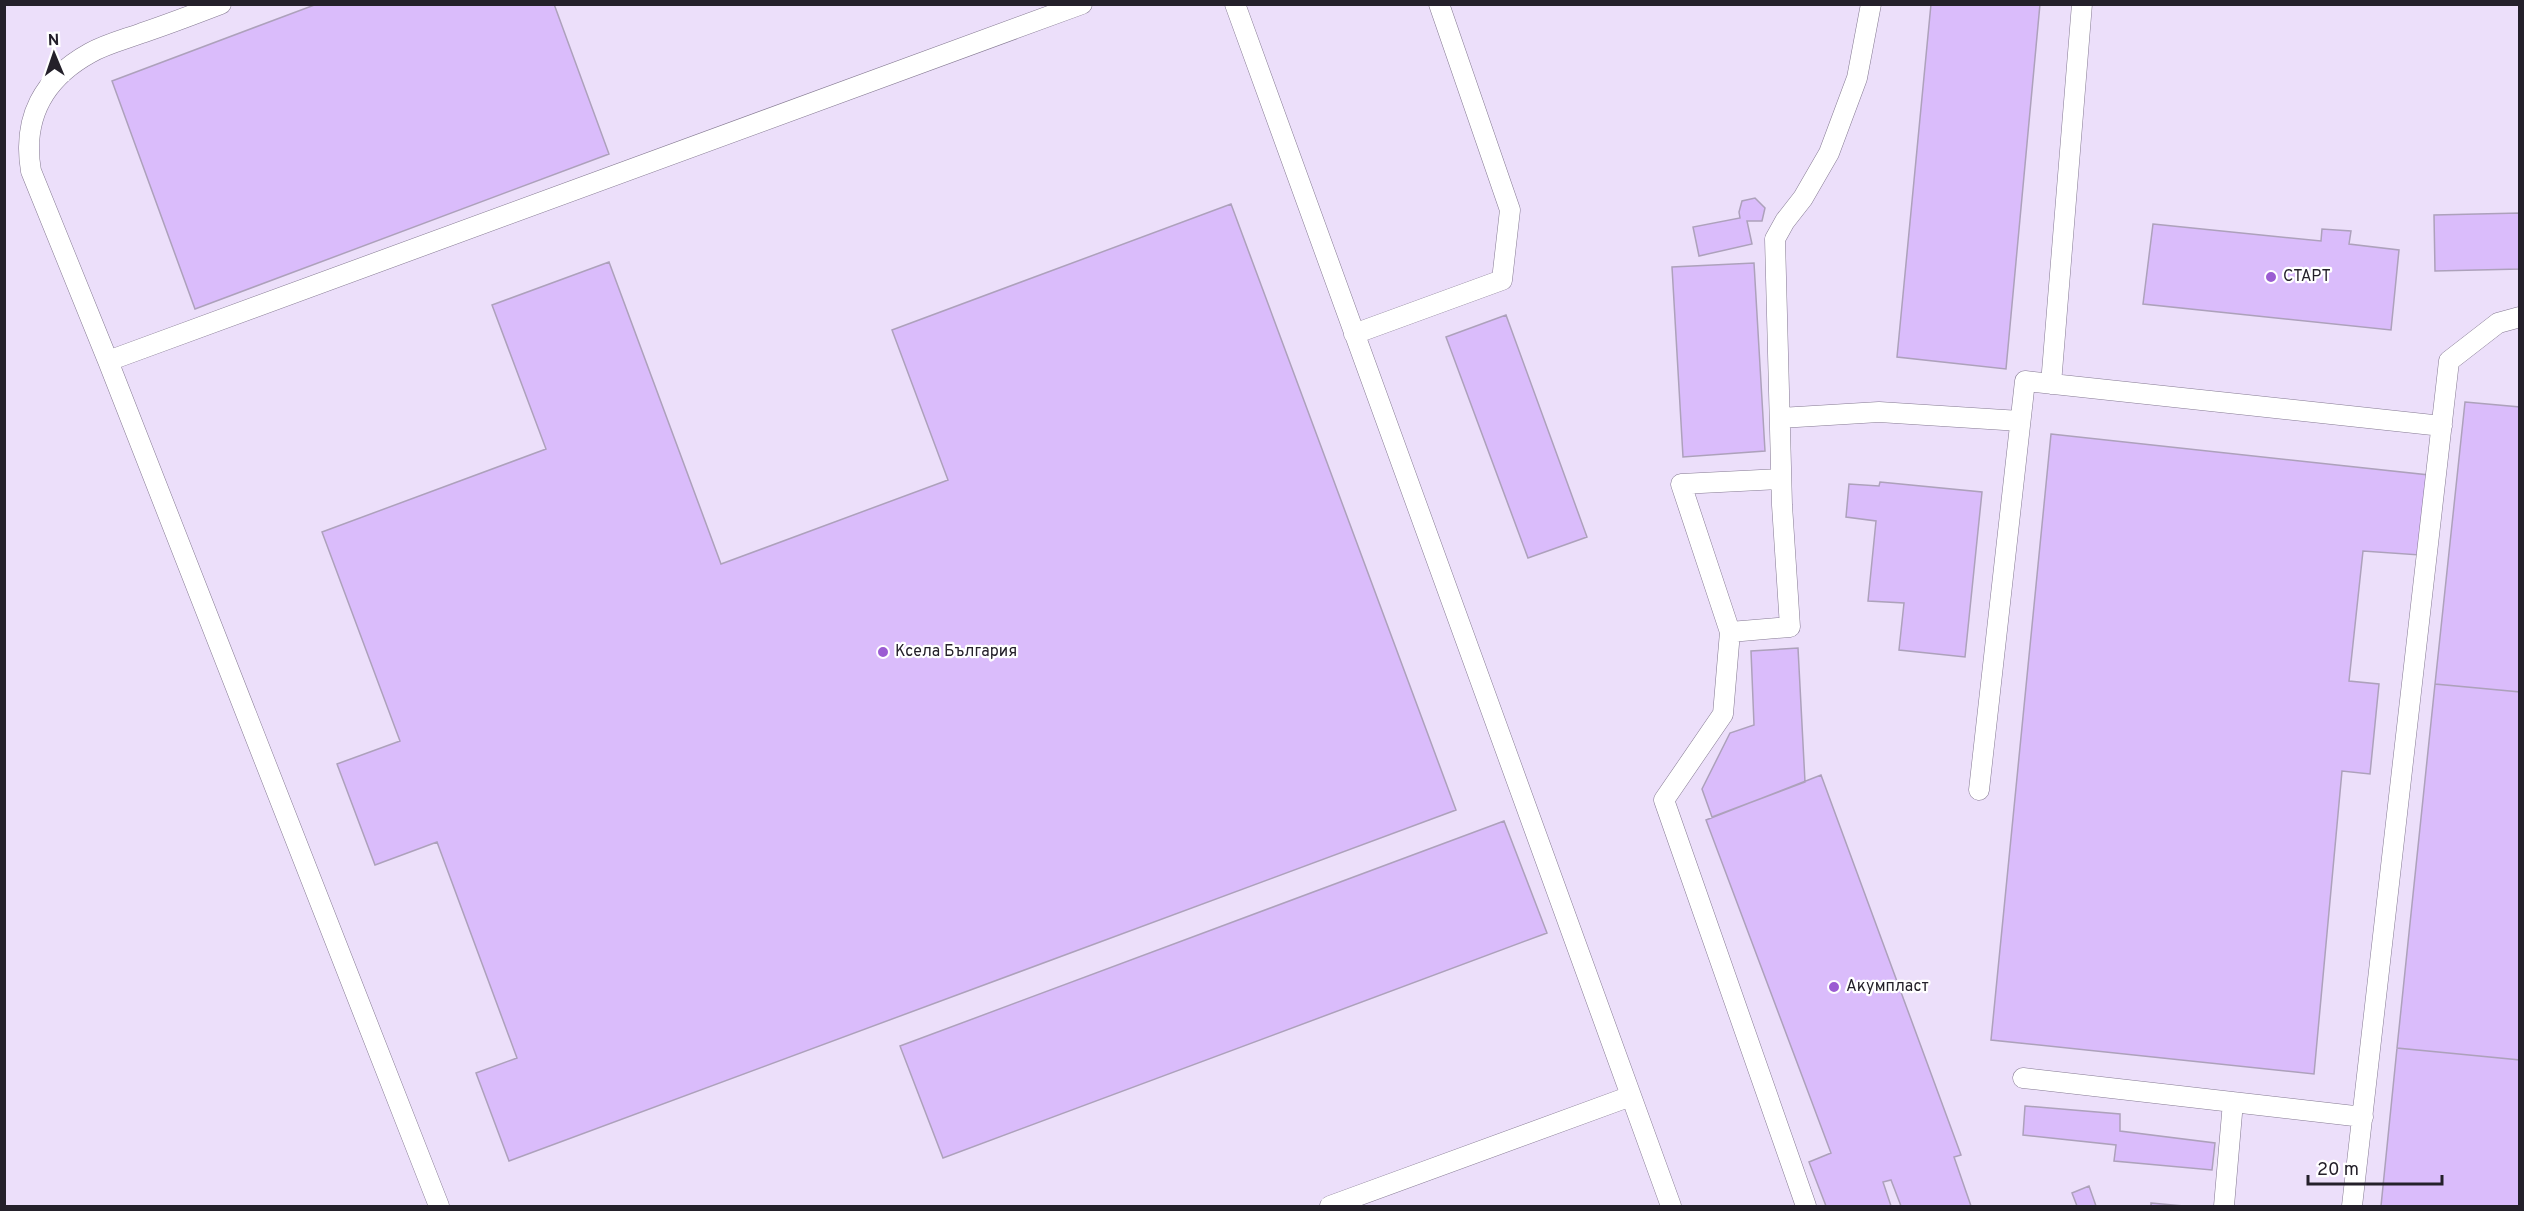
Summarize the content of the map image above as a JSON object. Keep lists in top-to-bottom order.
{
  "places": ["СТАРТ", "Ксела България", "Акумпласт"],
  "scale_bar": "20 m",
  "north": "top"
}
